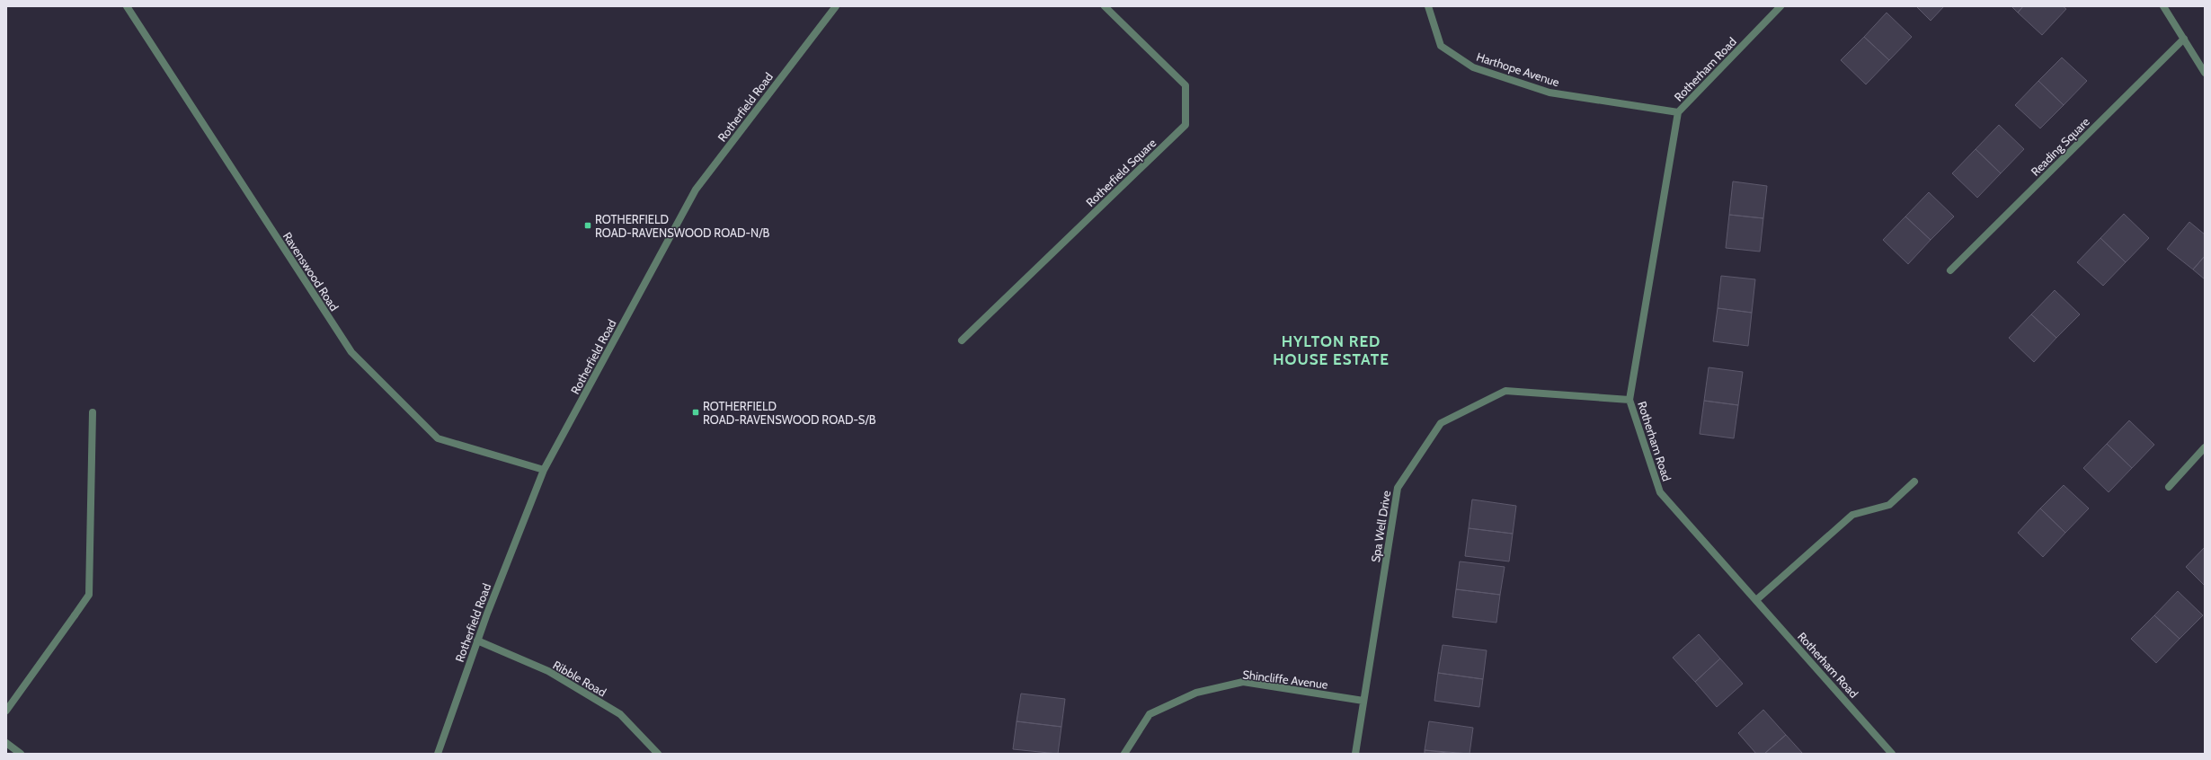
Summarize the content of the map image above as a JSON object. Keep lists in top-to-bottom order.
{
  "streets": {
    "street": [
      "Harthope Avenue",
      "Rotherham Road",
      "Rotherfield Road",
      "Reading Square",
      "Rotherfield Square",
      "Ravenswood Road",
      "Spa Well Drive",
      "Ribble Road",
      "Shincliffe Avenue"
    ]
  },
  "crossings": [
    ["Harthope Avenue", "Rotherham Road"],
    ["Rotherham Road", "Spa Well Drive"],
    ["Rotherfield Road", "Ravenswood Road"],
    ["Rotherfield Road", "Ribble Road"],
    ["Spa Well Drive", "Shincliffe Avenue"]
  ],
  "districts": ["HYLTON RED HOUSE ESTATE"],
  "places": {
    "transit": ["ROTHERFIELD ROAD-RAVENSWOOD ROAD-N/B", "ROTHERFIELD ROAD-RAVENSWOOD ROAD-S/B"]
  }
}
